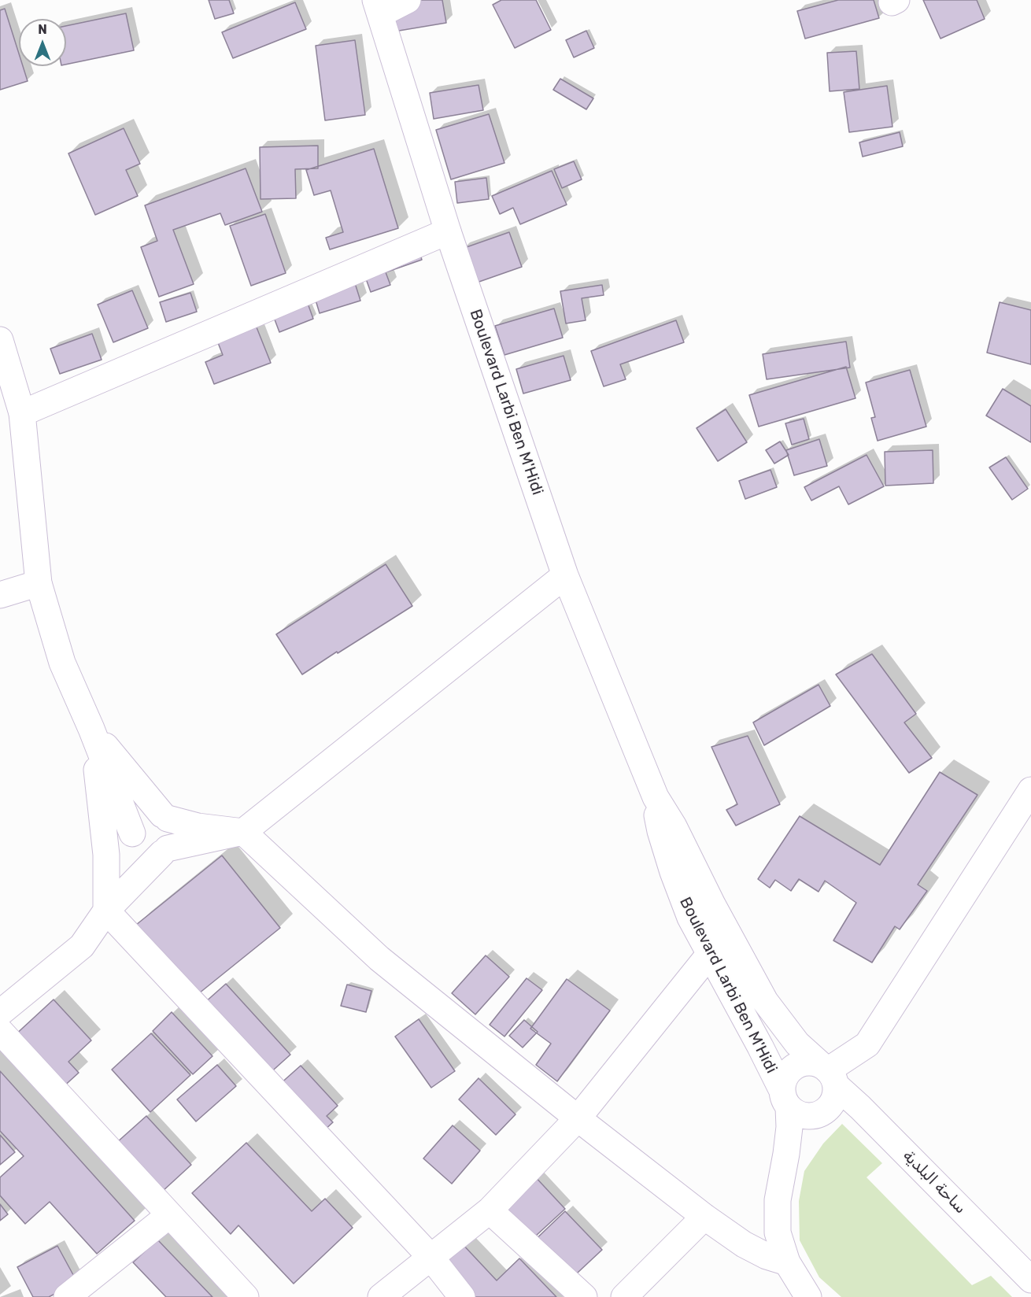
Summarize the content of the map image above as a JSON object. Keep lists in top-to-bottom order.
{
  "streets": {
    "street": ["Boulevard Larbi Ben M'Hidi", "ساحة البلدية"]
  },
  "crossings": [
    ["Boulevard Larbi Ben M'Hidi", "ساحة البلدية"]
  ],
  "north": "top"
}
